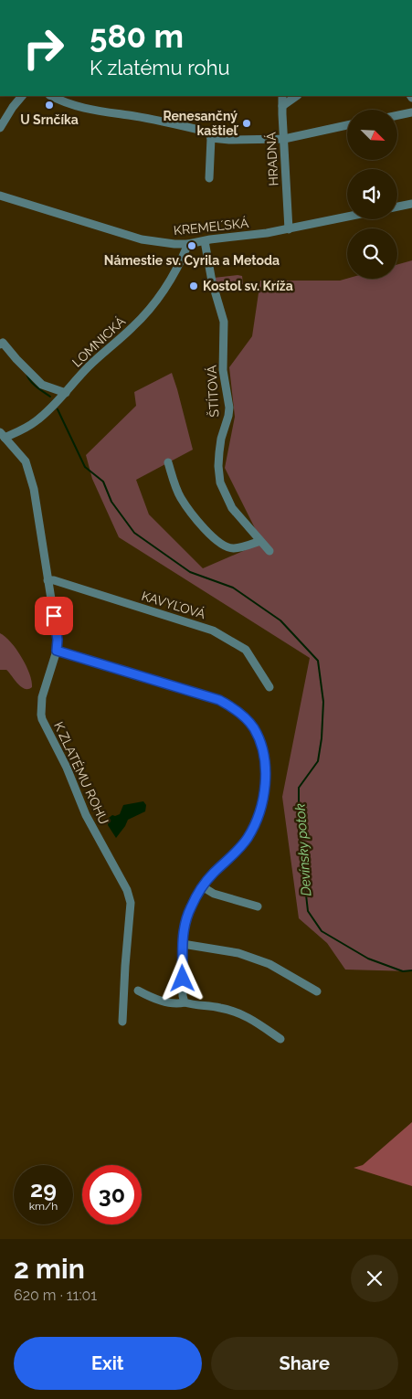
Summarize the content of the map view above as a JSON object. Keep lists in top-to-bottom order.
{
  "streets": {
    "street": [
      "HRADNÁ",
      "KREMEĽSKÁ",
      "LOMNICKÁ",
      "ŠTÍTOVÁ",
      "KAVYĽOVÁ",
      "K ZLATÉMU ROHU"
    ]
  },
  "crossings": [
    ["HRADNÁ", "KREMEĽSKÁ"],
    ["KREMEĽSKÁ", "LOMNICKÁ"],
    ["KREMEĽSKÁ", "ŠTÍTOVÁ"],
    ["LOMNICKÁ", "K ZLATÉMU ROHU"],
    ["KAVYĽOVÁ", "K ZLATÉMU ROHU"]
  ],
  "water": ["Devínsky potok"],
  "places": [
    "U Srnčíka",
    "Renesančný kaštieľ",
    "Námestie sv. Cyrila a Metoda",
    "Kostol sv. Kríža"
  ],
  "north": "bottom right",
  "page": {
    "turn": ["580 m", "K zlatému rohu"],
    "speed": "29 km/h",
    "limit": "30",
    "heading": ["2 min", "620 m · 11:01"],
    "buttons": ["Exit", "Share"]
  }
}
